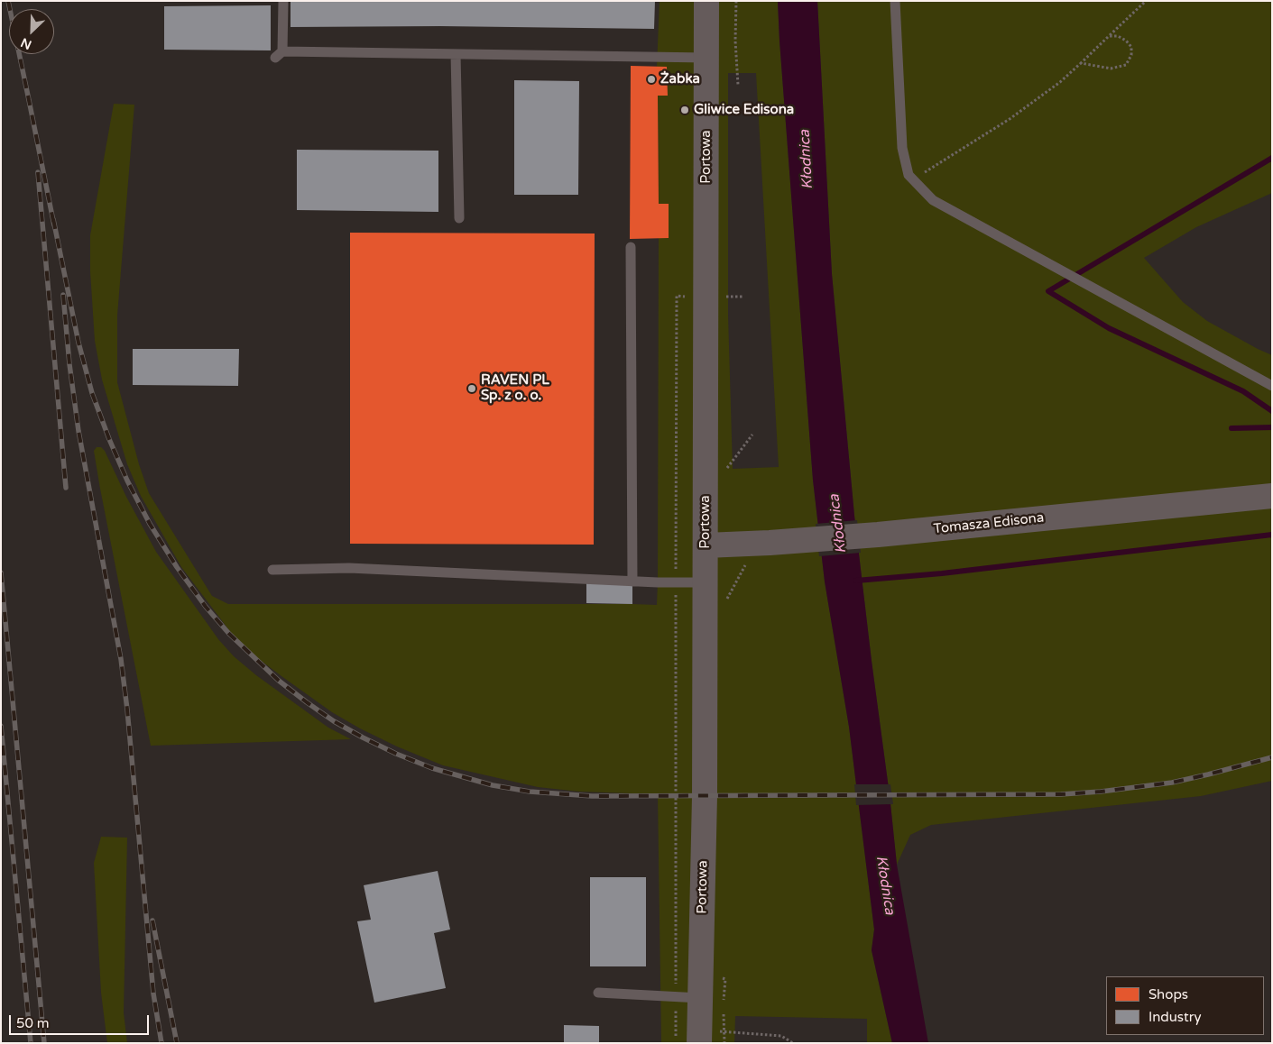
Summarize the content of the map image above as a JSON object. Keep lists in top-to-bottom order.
{
  "streets": {
    "street": ["Portowa", "Tomasza Edisona"]
  },
  "crossings": [
    ["Portowa", "Tomasza Edisona"]
  ],
  "water": ["Kłodnica"],
  "places": ["Żabka", "Gliwice Edisona", "RAVEN PL Sp. z o. o."],
  "legend": ["Shops", "Industry"],
  "scale_bar": "50 m",
  "north": "bottom left"
}
